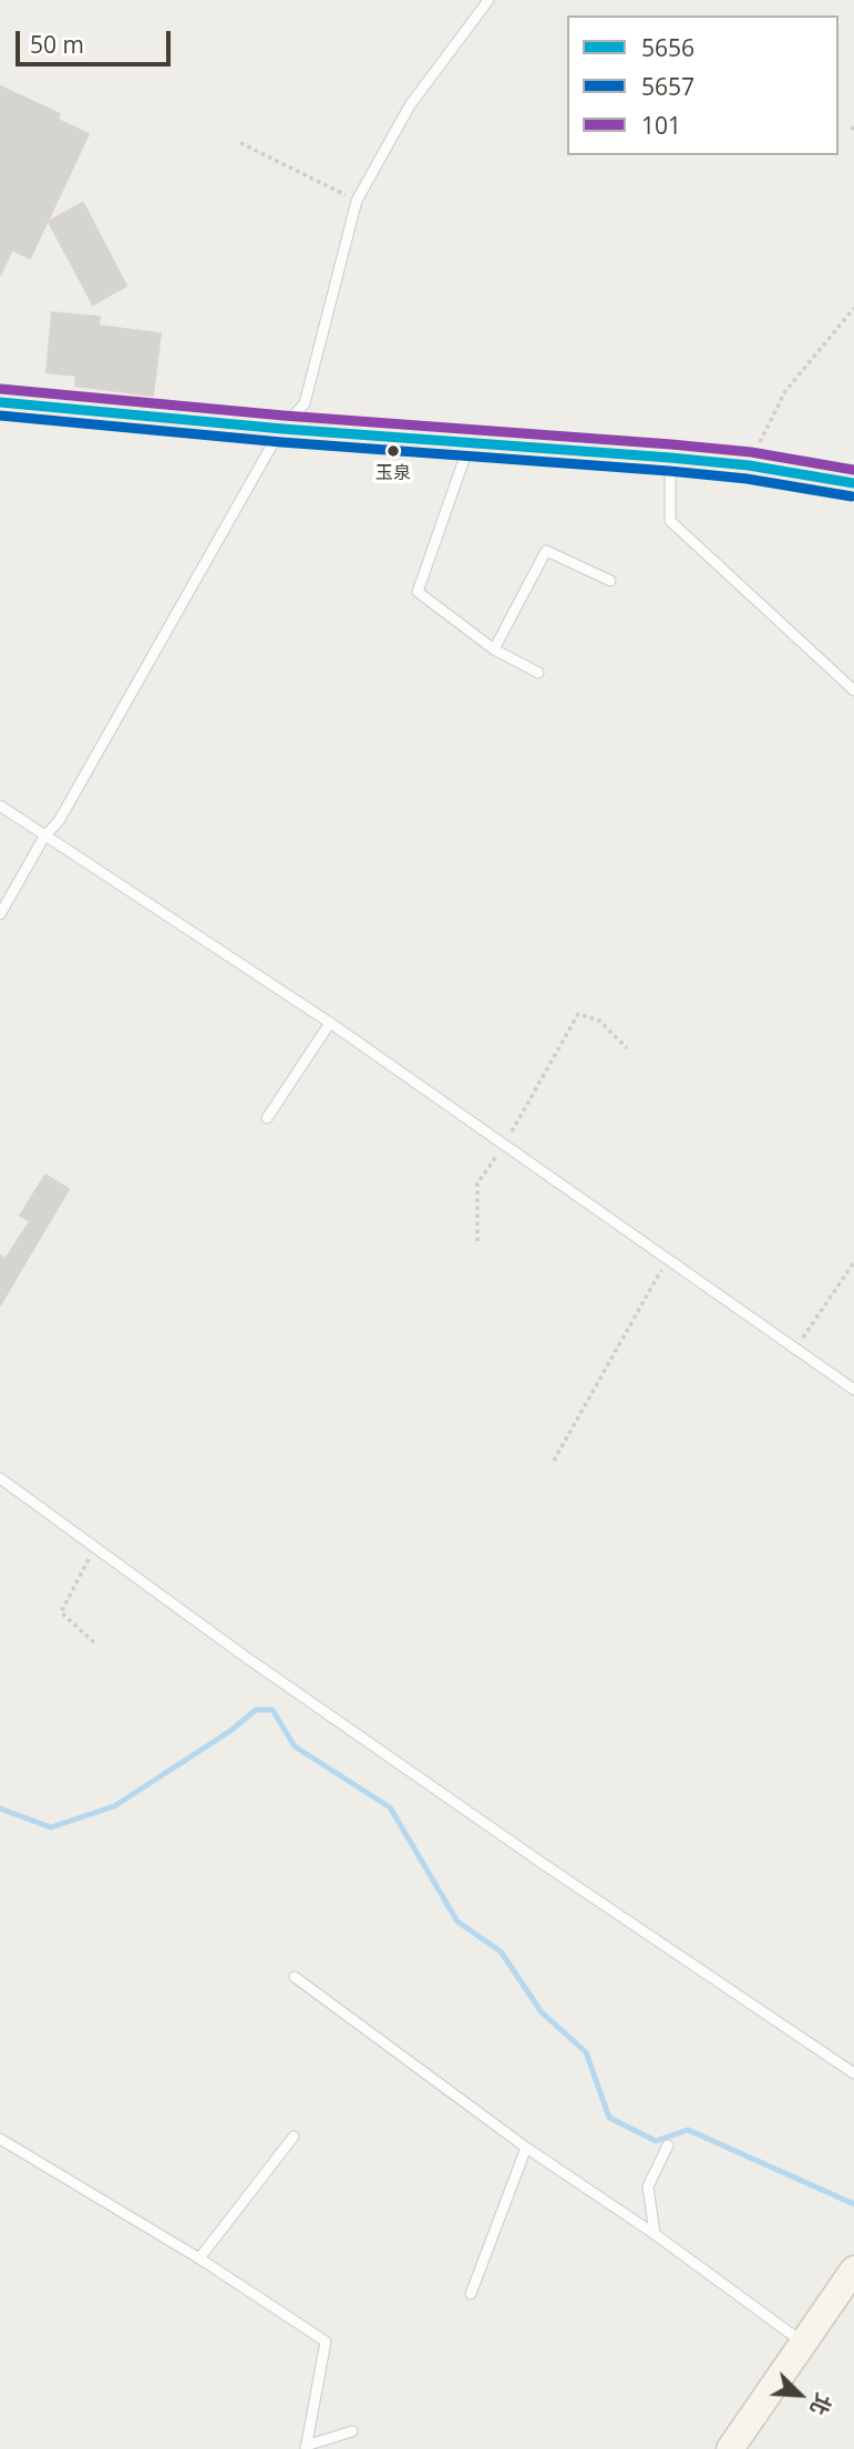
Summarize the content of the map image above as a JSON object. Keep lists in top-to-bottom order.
{
  "places": ["玉泉"],
  "lines": ["transit line 101", "transit line 5656", "transit line 5657"],
  "legend": ["5656", "5657", "101"],
  "scale_bar": "50 m",
  "north": "bottom right"
}
